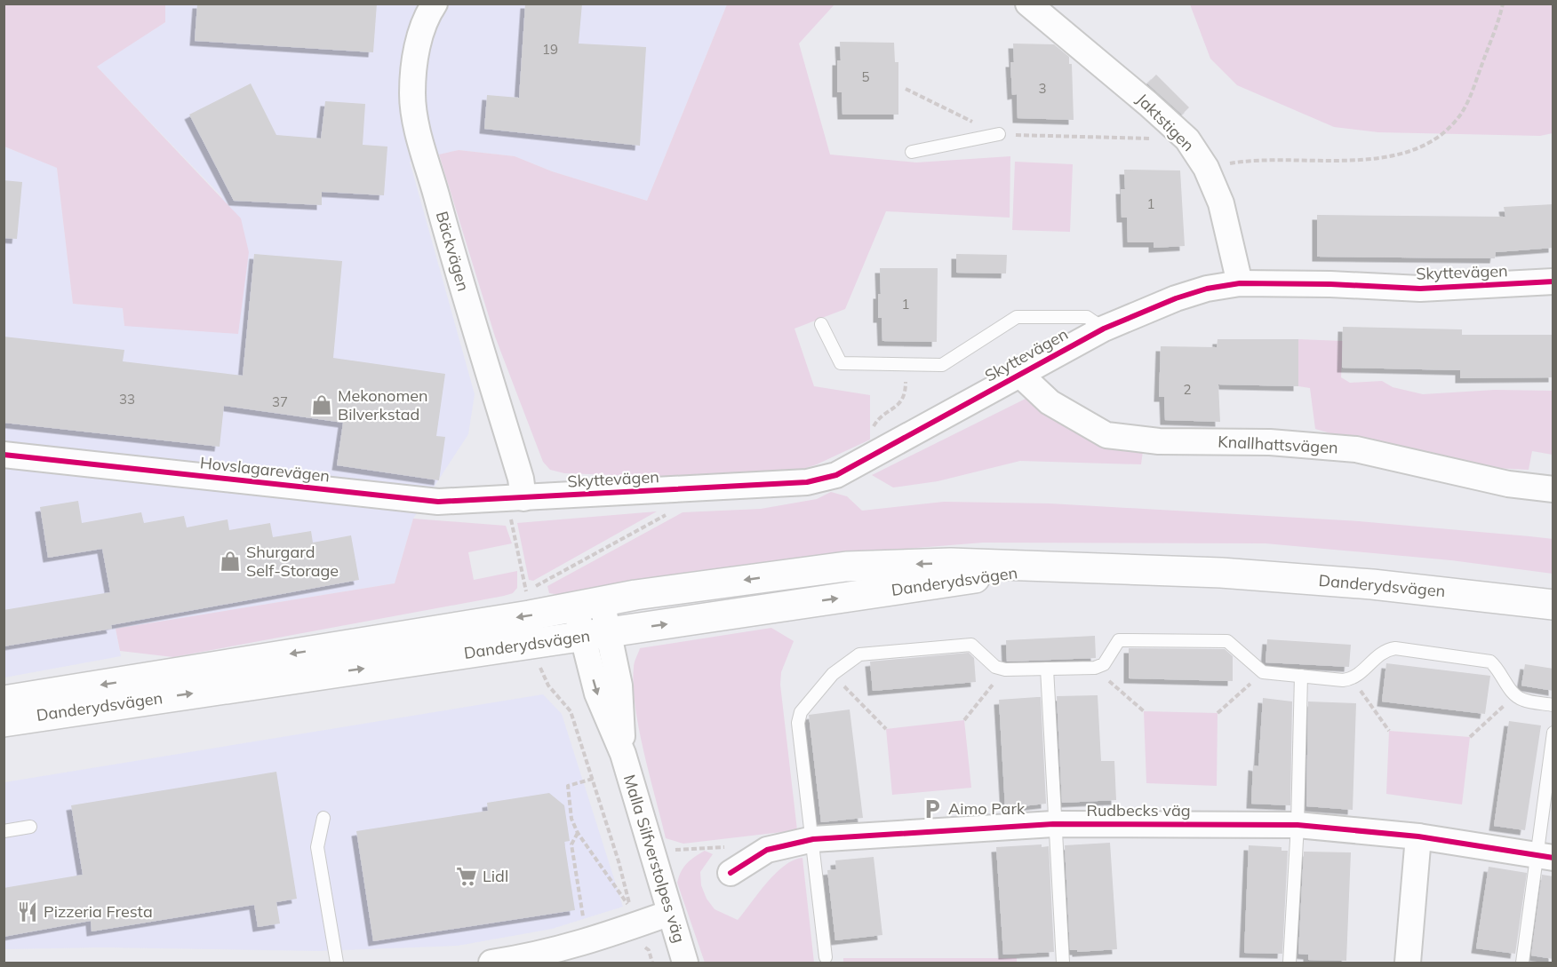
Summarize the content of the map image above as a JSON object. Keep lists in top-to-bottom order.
{
  "streets": {
    "main road": ["Danderydsvägen"],
    "street": [
      "Jaktstigen",
      "Bäckvägen",
      "Skyttevägen",
      "Knallhattsvägen",
      "Hovslagarevägen",
      "Rudbecks väg",
      "Malla Silfverstolpes väg"
    ]
  },
  "crossings": [
    ["Jaktstigen", "Skyttevägen"],
    ["Bäckvägen", "Skyttevägen"],
    ["Bäckvägen", "Hovslagarevägen"],
    ["Skyttevägen", "Knallhattsvägen"],
    ["Skyttevägen", "Hovslagarevägen"],
    ["Danderydsvägen", "Malla Silfverstolpes väg"]
  ],
  "places": {
    "shop": ["Mekonomen Bilverkstad", "Shurgard Self-Storage"],
    "parking": ["Aimo Park"],
    "supermarket": ["Lidl"],
    "restaurant": ["Pizzeria Fresta"]
  },
  "house_numbers": [
    "19",
    "5",
    "3",
    "1",
    "1",
    "2",
    "33",
    "37"
  ]
}
